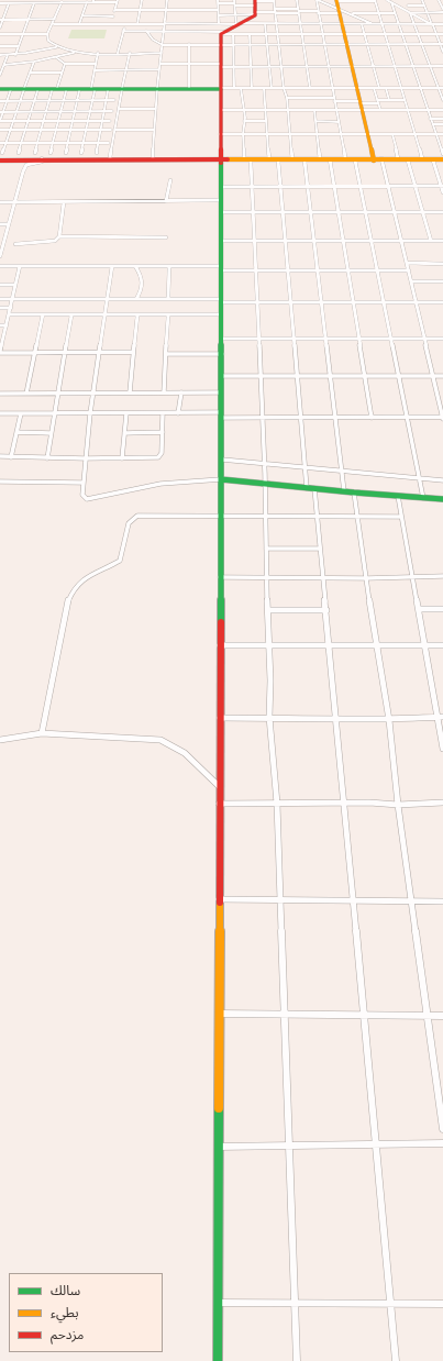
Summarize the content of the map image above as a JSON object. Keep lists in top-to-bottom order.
{
  "legend": ["سالك", "بطيء", "مزدحم"]
}
